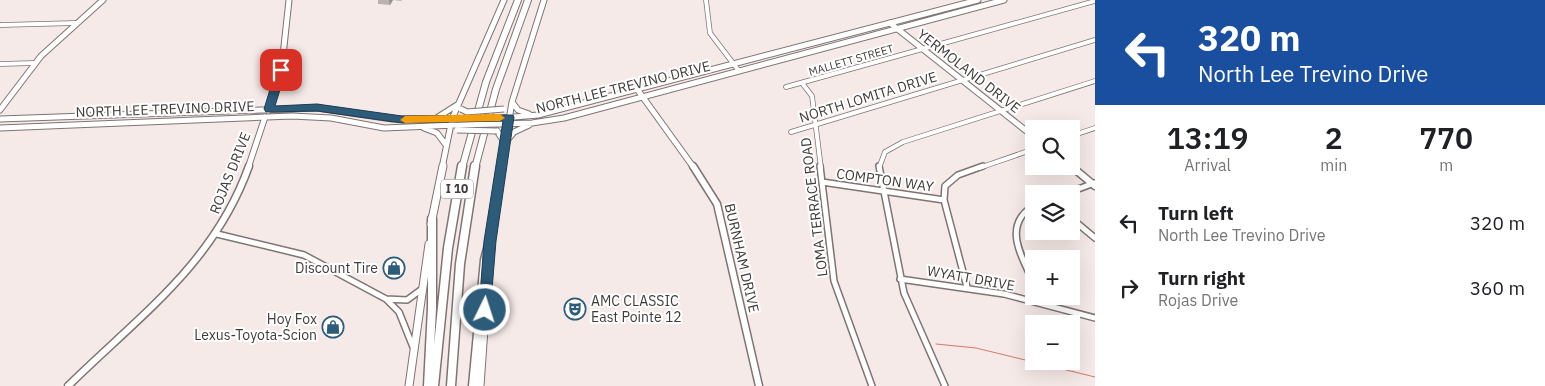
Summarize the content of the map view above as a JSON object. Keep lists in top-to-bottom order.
{
  "streets": {
    "highway": ["I 10"],
    "main road": ["NORTH LEE TREVINO DRIVE", "ROJAS DRIVE"],
    "street": [
      "MALLETT STREET",
      "YERMOLAND DRIVE",
      "NORTH LOMITA DRIVE",
      "COMPTON WAY",
      "LOMA TERRACE ROAD",
      "BURNHAM DRIVE",
      "WYATT DRIVE"
    ]
  },
  "crossings": [
    ["MALLETT STREET", "YERMOLAND DRIVE"],
    ["MALLETT STREET", "LOMA TERRACE ROAD"],
    ["YERMOLAND DRIVE", "NORTH LEE TREVINO DRIVE"],
    ["YERMOLAND DRIVE", "NORTH LOMITA DRIVE"],
    ["NORTH LEE TREVINO DRIVE", "ROJAS DRIVE"],
    ["NORTH LEE TREVINO DRIVE", "BURNHAM DRIVE"],
    ["NORTH LOMITA DRIVE", "LOMA TERRACE ROAD"],
    ["COMPTON WAY", "LOMA TERRACE ROAD"]
  ],
  "places": {
    "shop": ["Discount Tire", "Hoy Fox Lexus-Toyota-Scion"],
    "theatre": ["AMC CLASSIC East Pointe 12"]
  },
  "page": {
    "turn": ["320 m", "North Lee Trevino Drive"],
    "eta": [
      "13:19",
      "Arrival",
      "2",
      "min",
      "770",
      "m"
    ],
    "map_buttons": ["+", "−"],
    "list": [
      {
        "name": "Turn left",
        "note": "North Lee Trevino Drive",
        "value": "320 m"
      },
      {
        "name": "Turn right",
        "note": "Rojas Drive",
        "value": "360 m"
      }
    ]
  }
}
